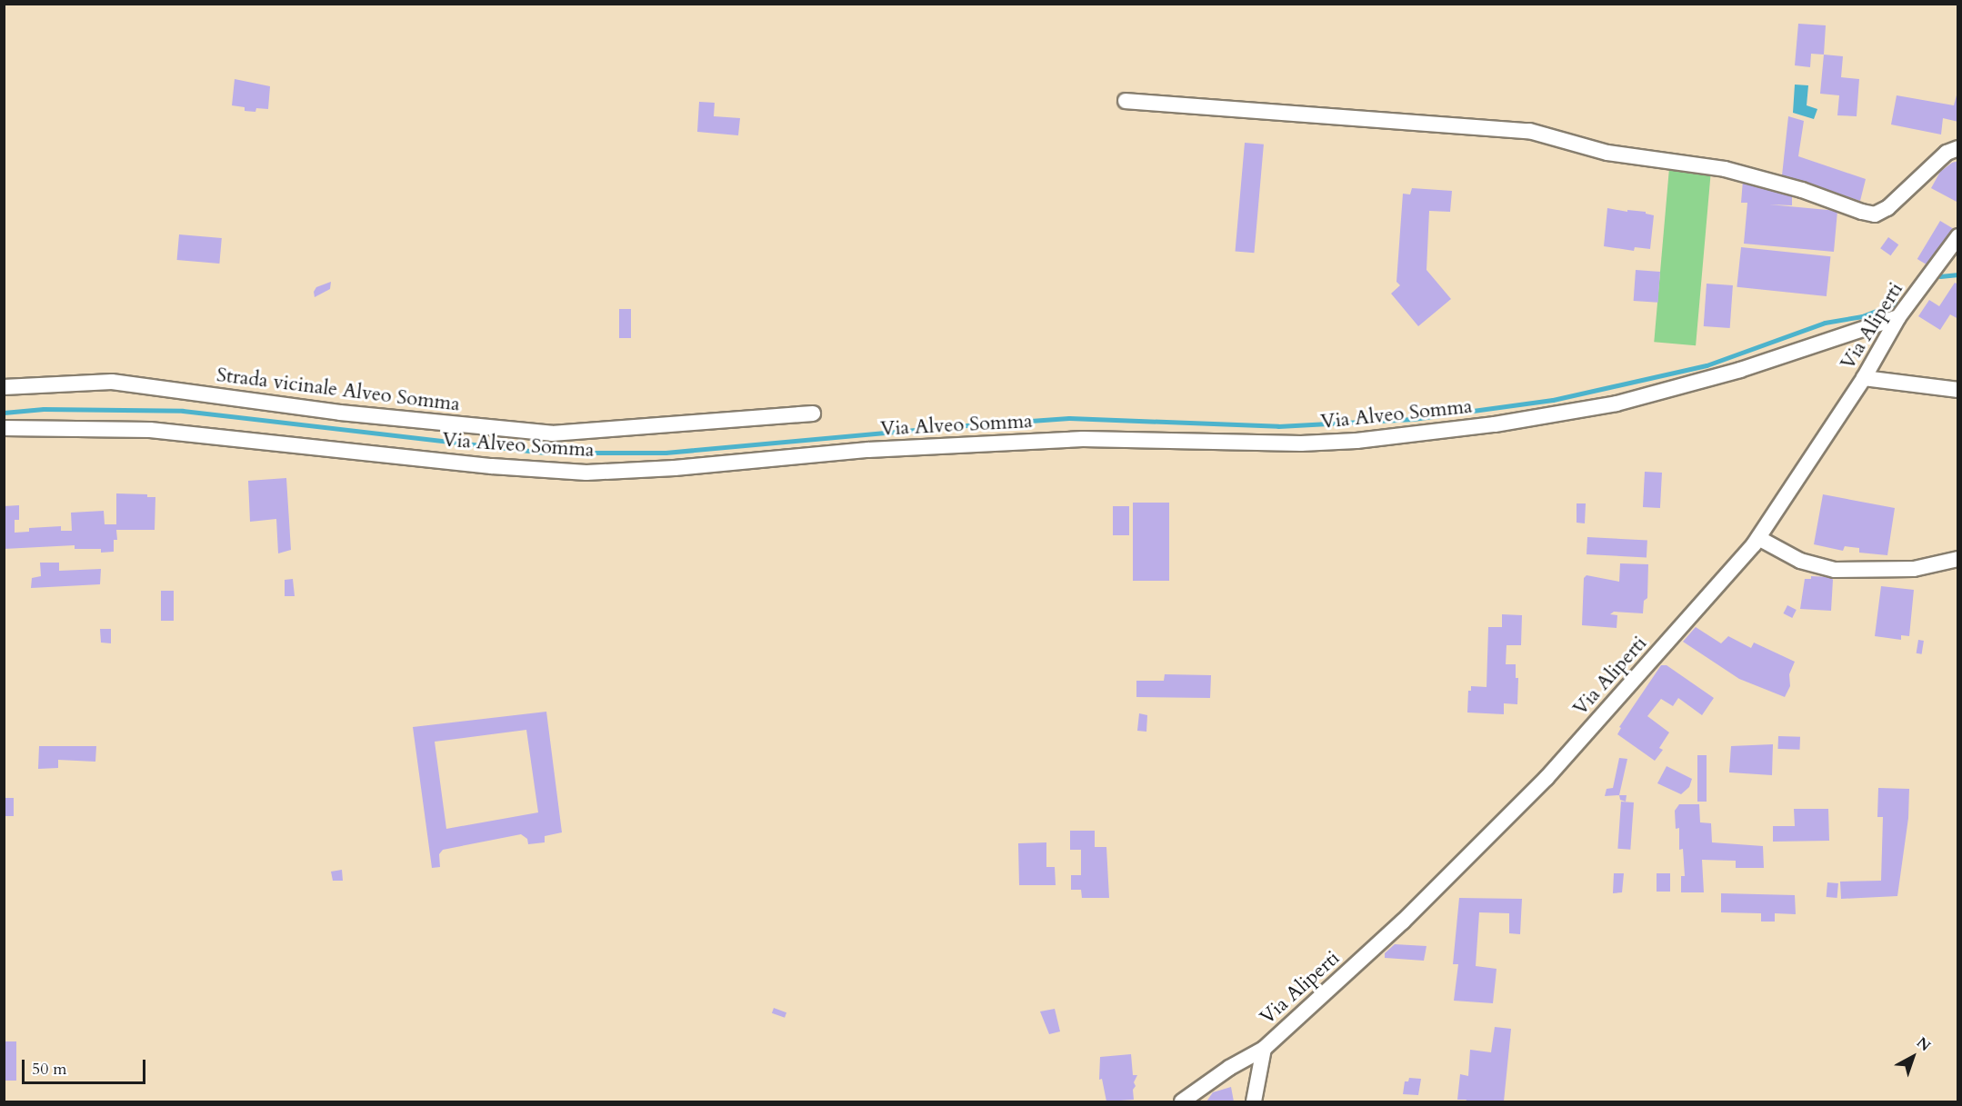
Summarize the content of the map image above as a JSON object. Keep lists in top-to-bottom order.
{
  "streets": {
    "street": ["Via Aliperti", "Strada vicinale Alveo Somma", "Via Alveo Somma"]
  },
  "crossings": [
    ["Via Aliperti", "Via Alveo Somma"]
  ],
  "scale_bar": "50 m",
  "north": "top right"
}
